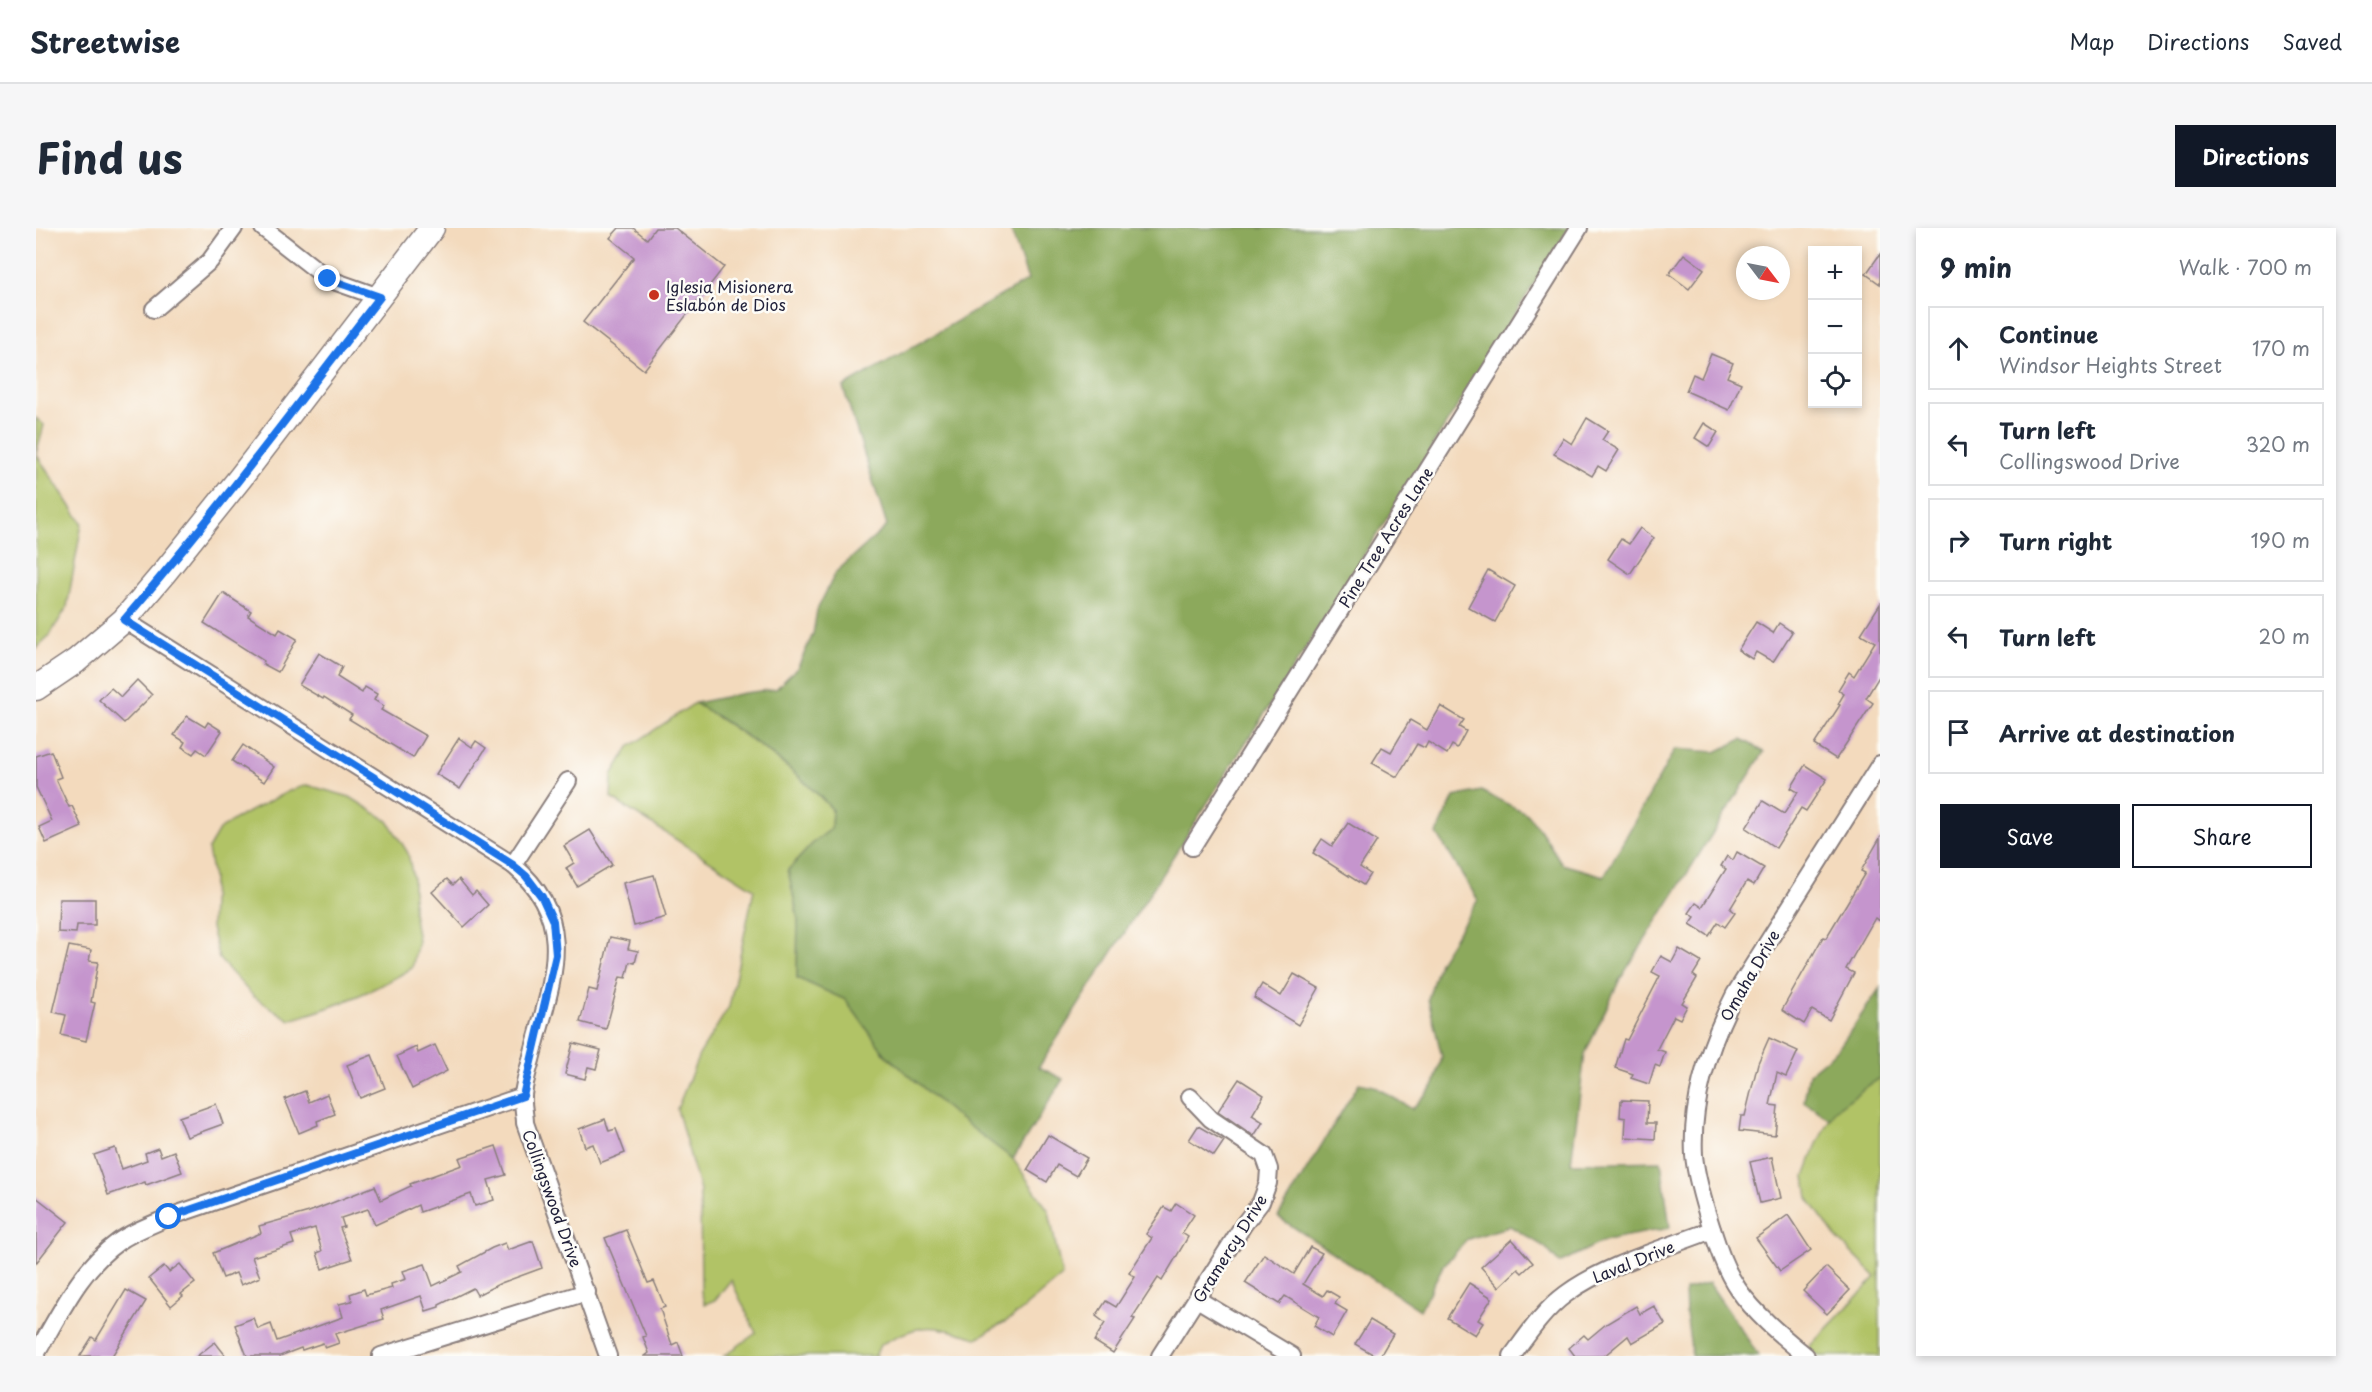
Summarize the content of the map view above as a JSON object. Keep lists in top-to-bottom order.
{
  "streets": {
    "street": [
      "Pine Tree Acres Lane",
      "Omaha Drive",
      "Collingswood Drive",
      "Gramercy Drive",
      "Laval Drive"
    ]
  },
  "crossings": [
    ["Omaha Drive", "Laval Drive"]
  ],
  "places": ["Iglesia Misionera Eslabón de Dios"],
  "north": "bottom right",
  "page": {
    "header": "Streetwise",
    "nav": ["Map", "Directions", "Saved"],
    "title": "Find us",
    "buttons": [
      "Directions",
      ["Save", "Share"]
    ],
    "heading": ["9 min", "Walk · 700 m"],
    "map_buttons": ["+", "−"],
    "list": [
      ["Continue", "Windsor Heights Street", "170 m"],
      ["Turn left", "Collingswood Drive", "320 m"],
      ["Turn right", "190 m"],
      ["Turn left", "20 m"],
      "Arrive at destination"
    ]
  }
}
